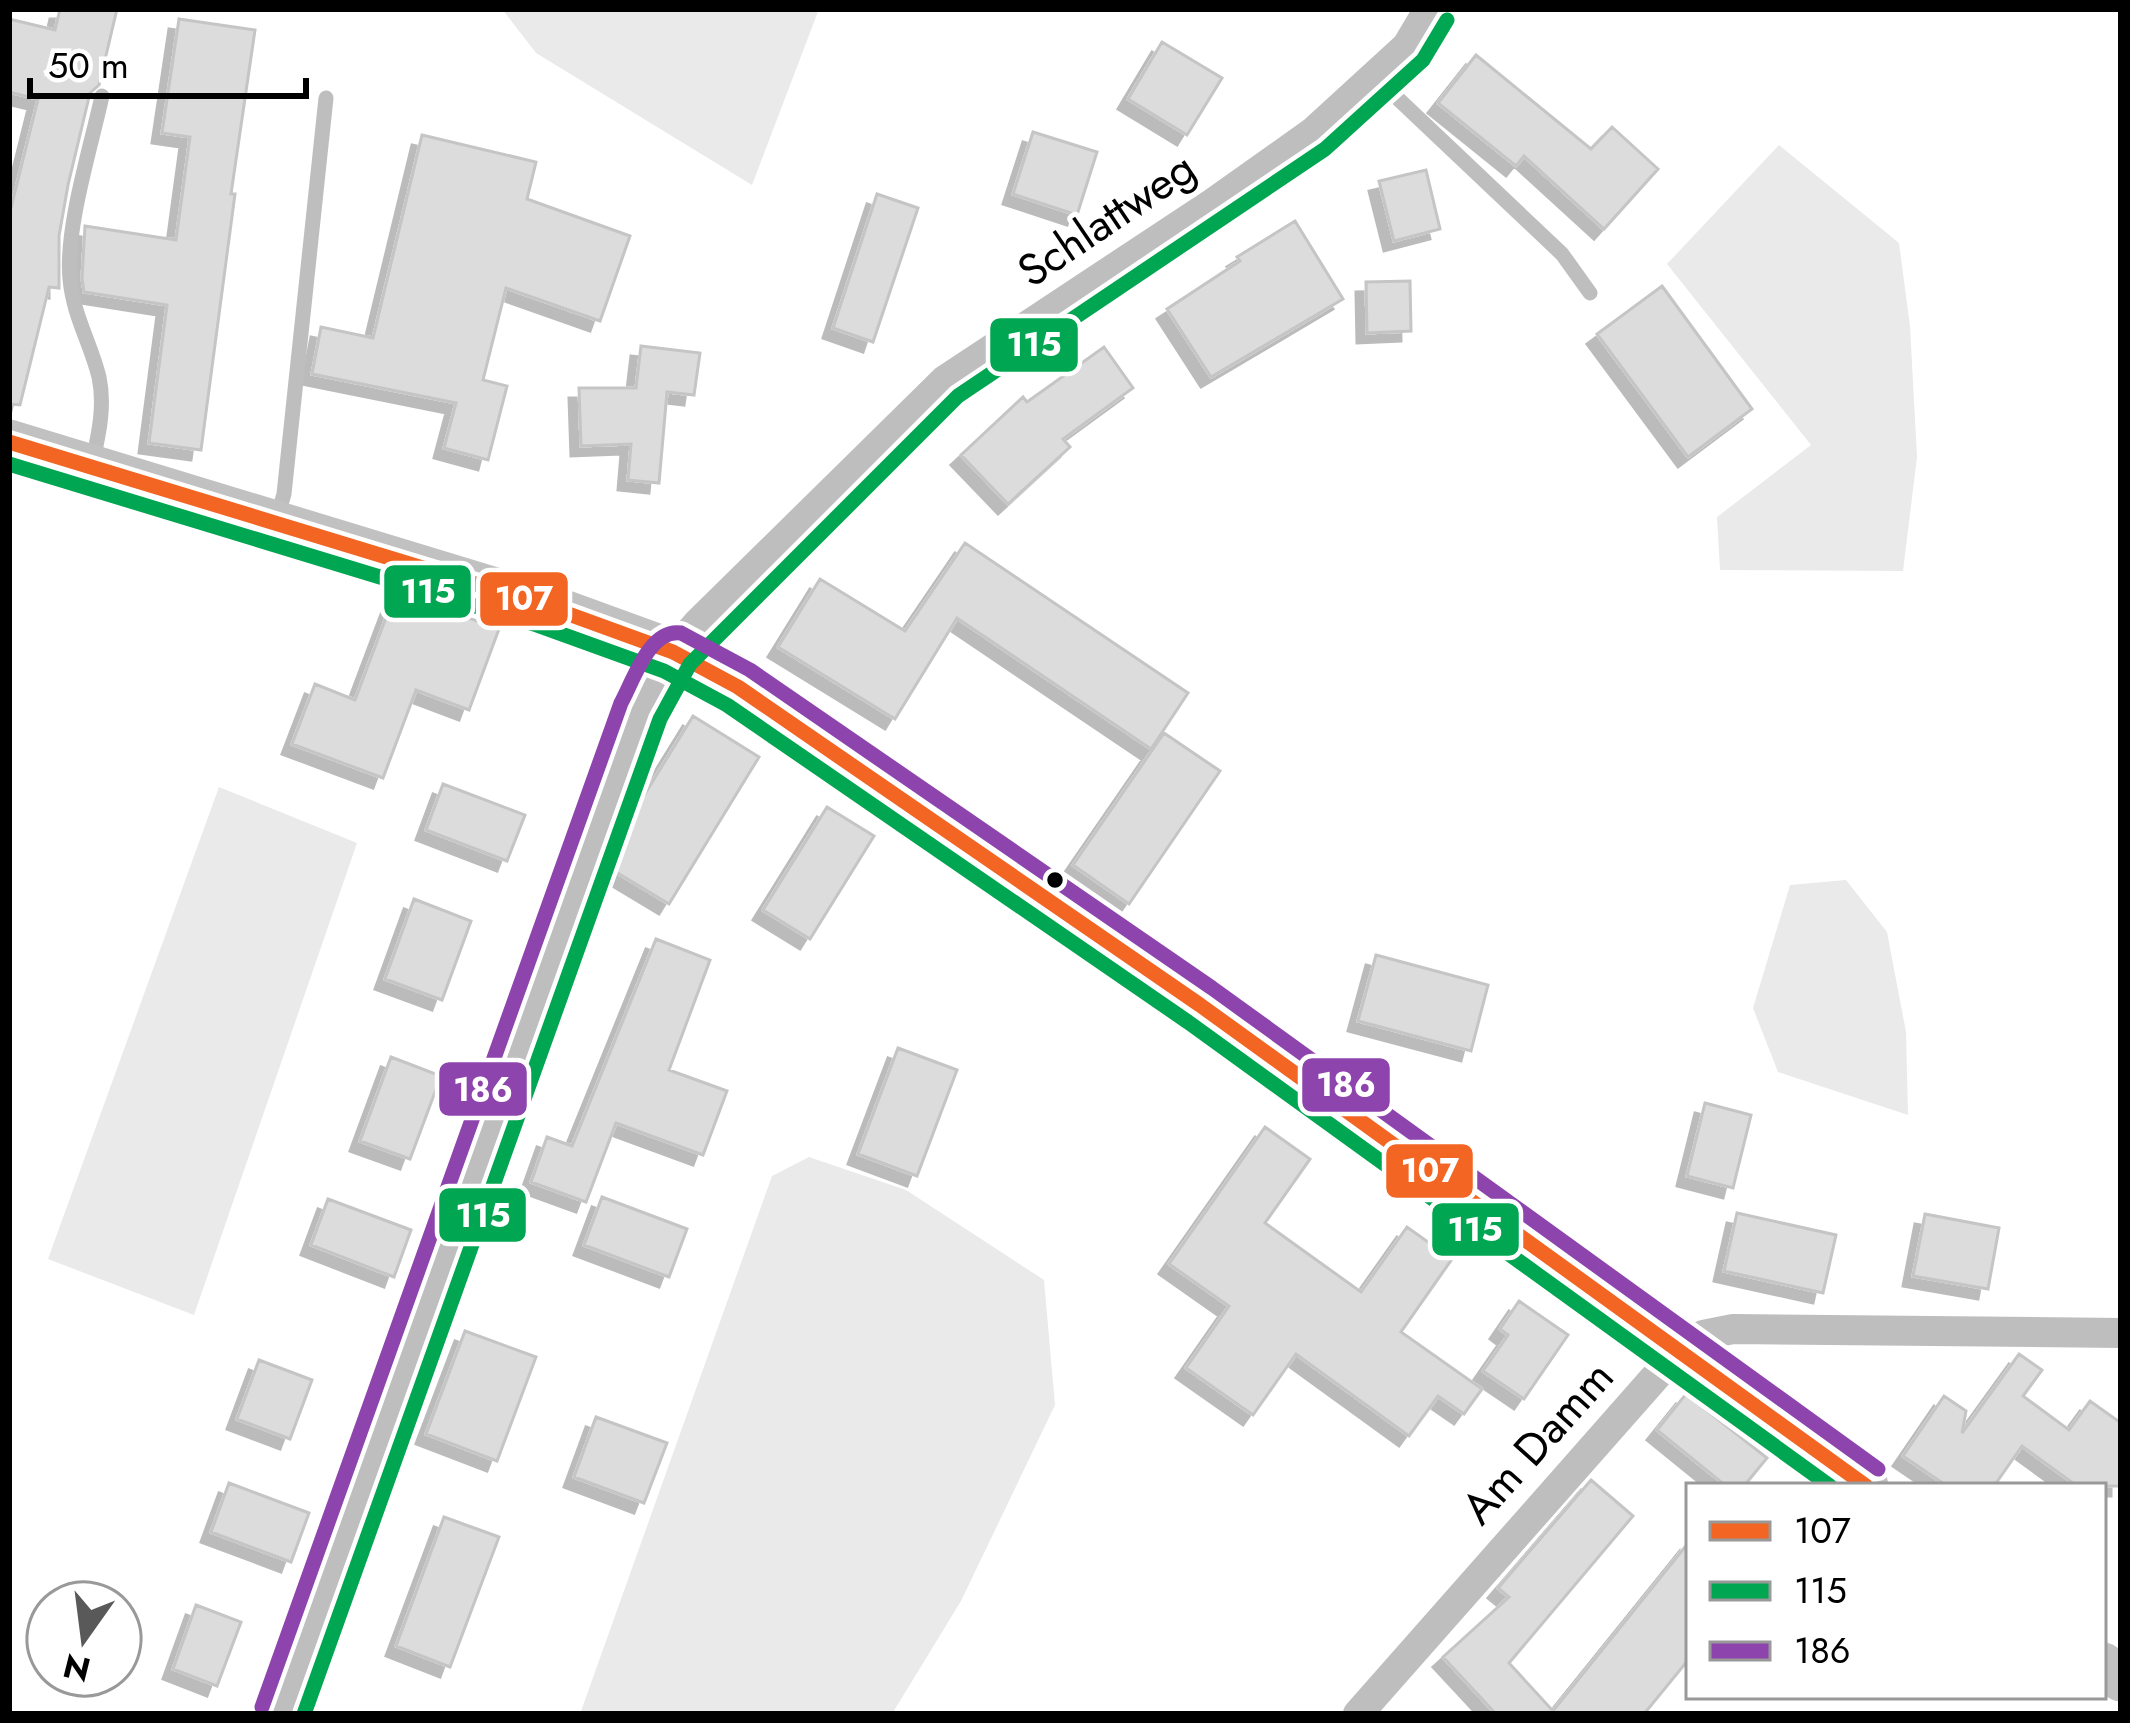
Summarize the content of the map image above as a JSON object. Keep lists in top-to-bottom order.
{
  "streets": {
    "street": ["Schlattweg", "Am Damm"]
  },
  "lines": ["transit line 115", "transit line 107", "transit line 186"],
  "legend": ["107", "115", "186"],
  "scale_bar": "50 m",
  "north": "bottom"
}
